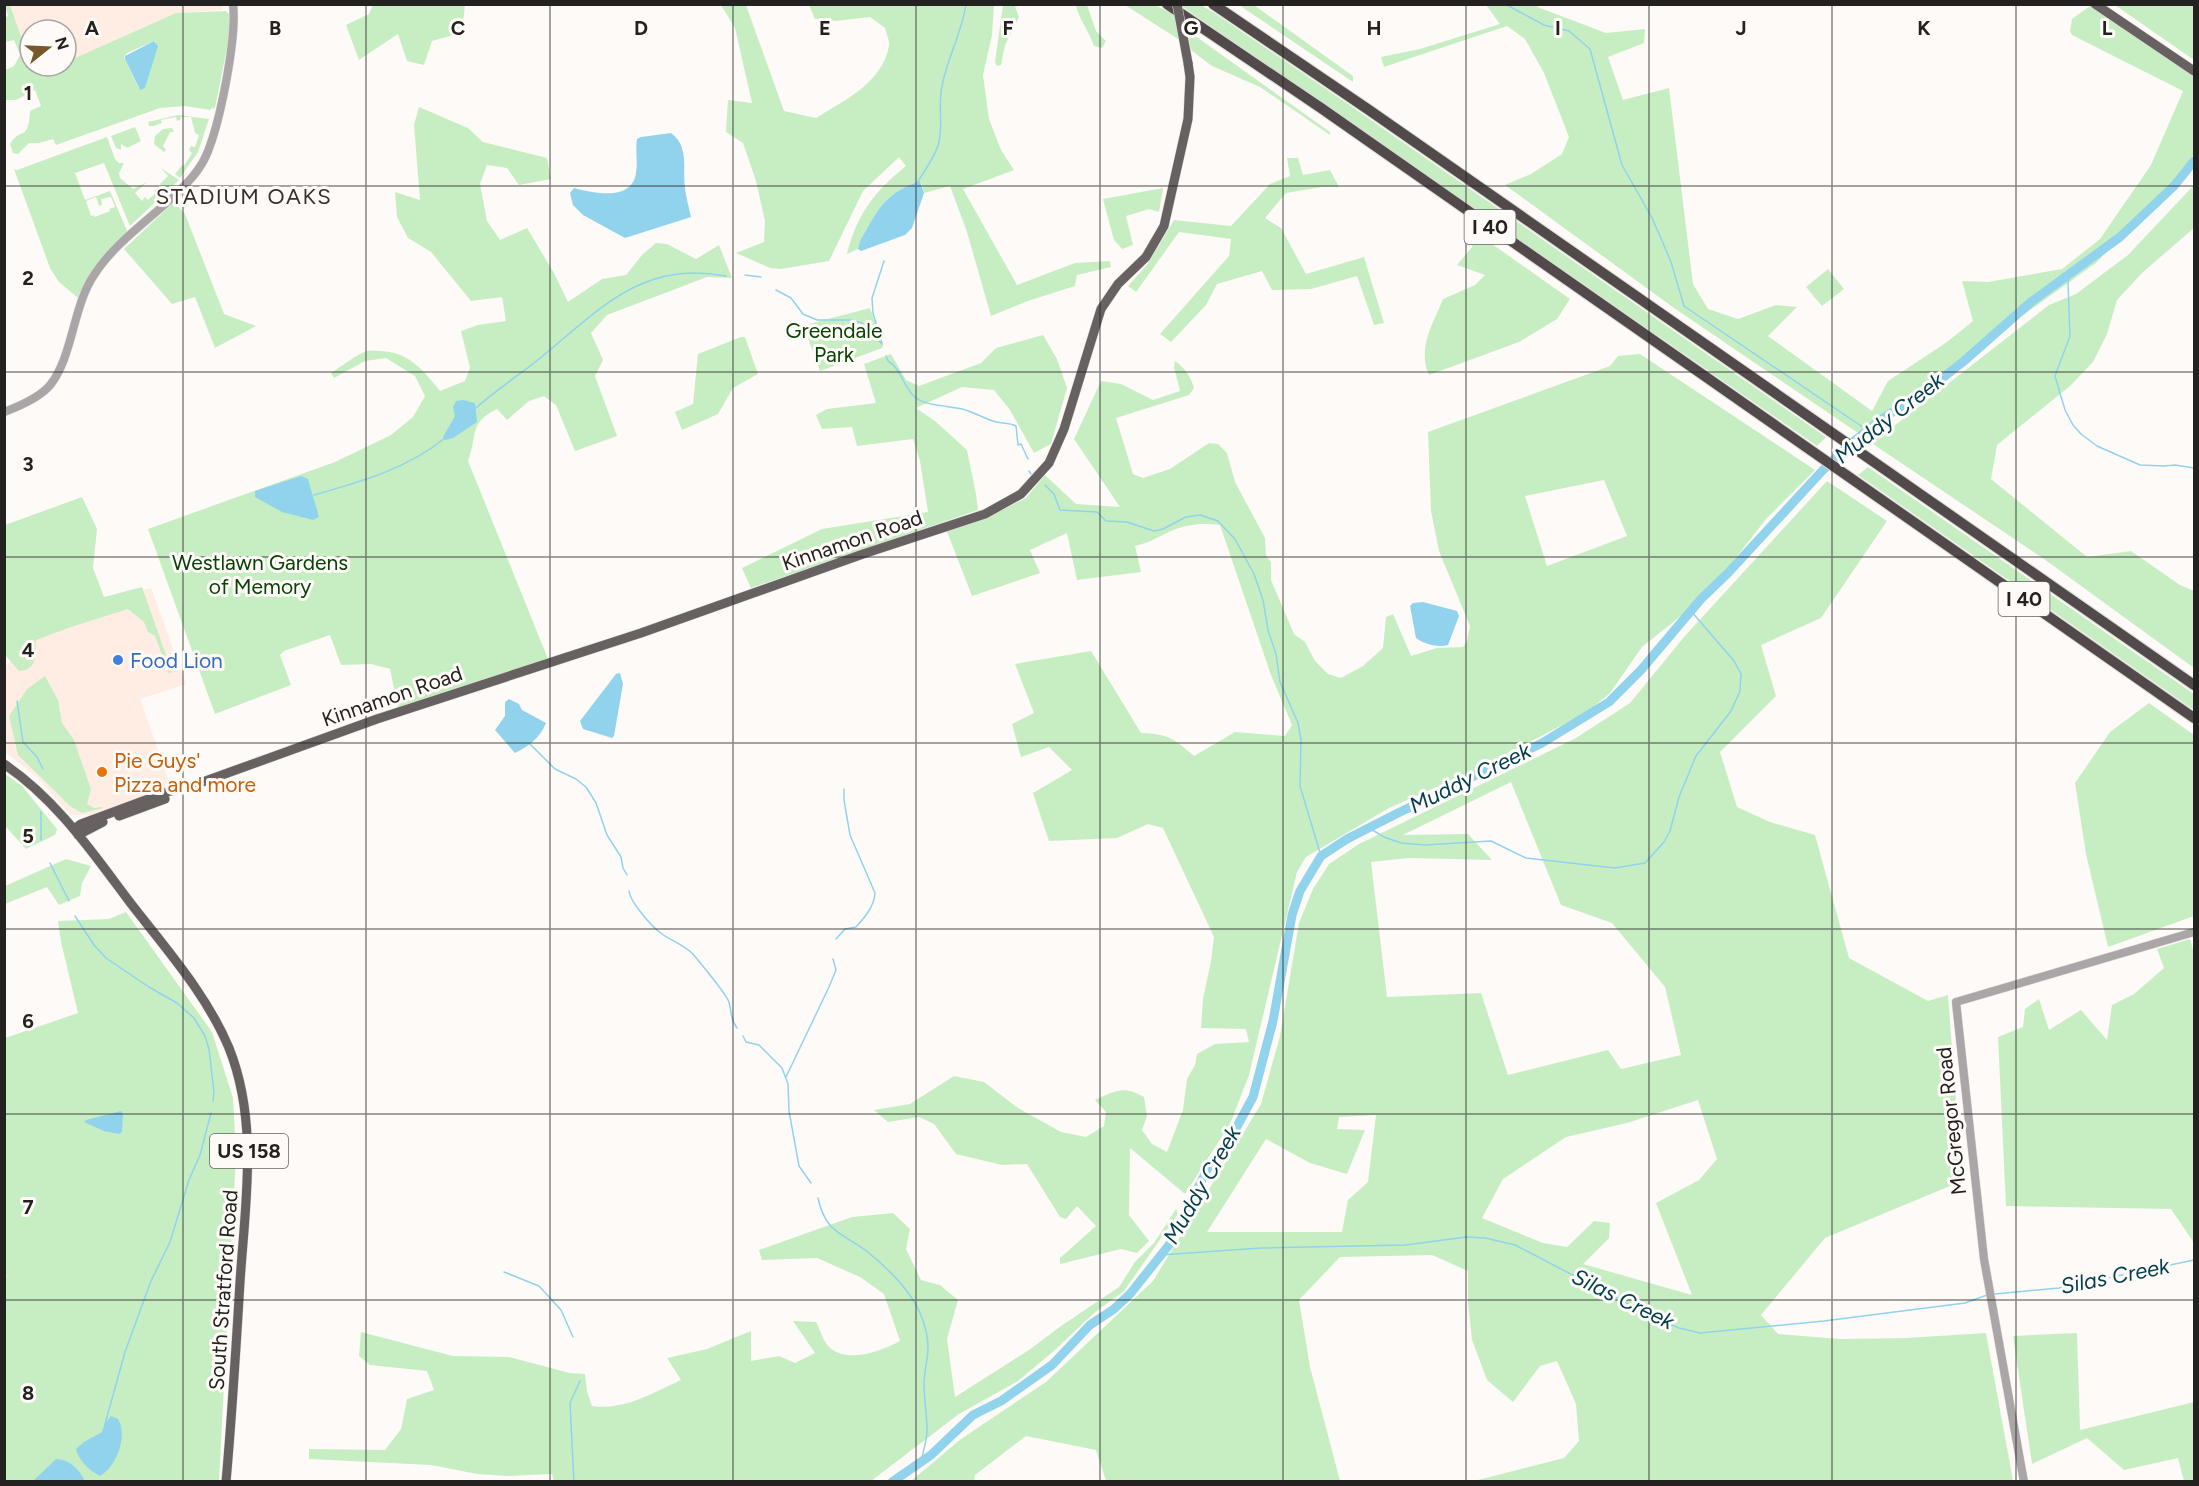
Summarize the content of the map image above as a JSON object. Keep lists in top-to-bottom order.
{
  "streets": {
    "highway": ["I 40"],
    "main road": ["Kinnamon Road", "US 158", "South Stratford Road"],
    "street": ["McGregor Road"]
  },
  "crossings": [
    ["Kinnamon Road", "US 158"],
    ["Kinnamon Road", "South Stratford Road"],
    ["US 158", "South Stratford Road"]
  ],
  "districts": ["STADIUM OAKS"],
  "water": ["Muddy Creek", "Silas Creek"],
  "parks": ["Greendale Park", "Westlawn Gardens of Memory"],
  "places": ["Food Lion", "Pie Guys' Pizza and more"],
  "north": "right",
  "grid": {
    "columns": [
      "A",
      "B",
      "C",
      "D",
      "E",
      "F",
      "G",
      "H",
      "I",
      "J",
      "K",
      "L"
    ],
    "rows": [
      "1",
      "2",
      "3",
      "4",
      "5",
      "6",
      "7",
      "8"
    ]
  }
}
